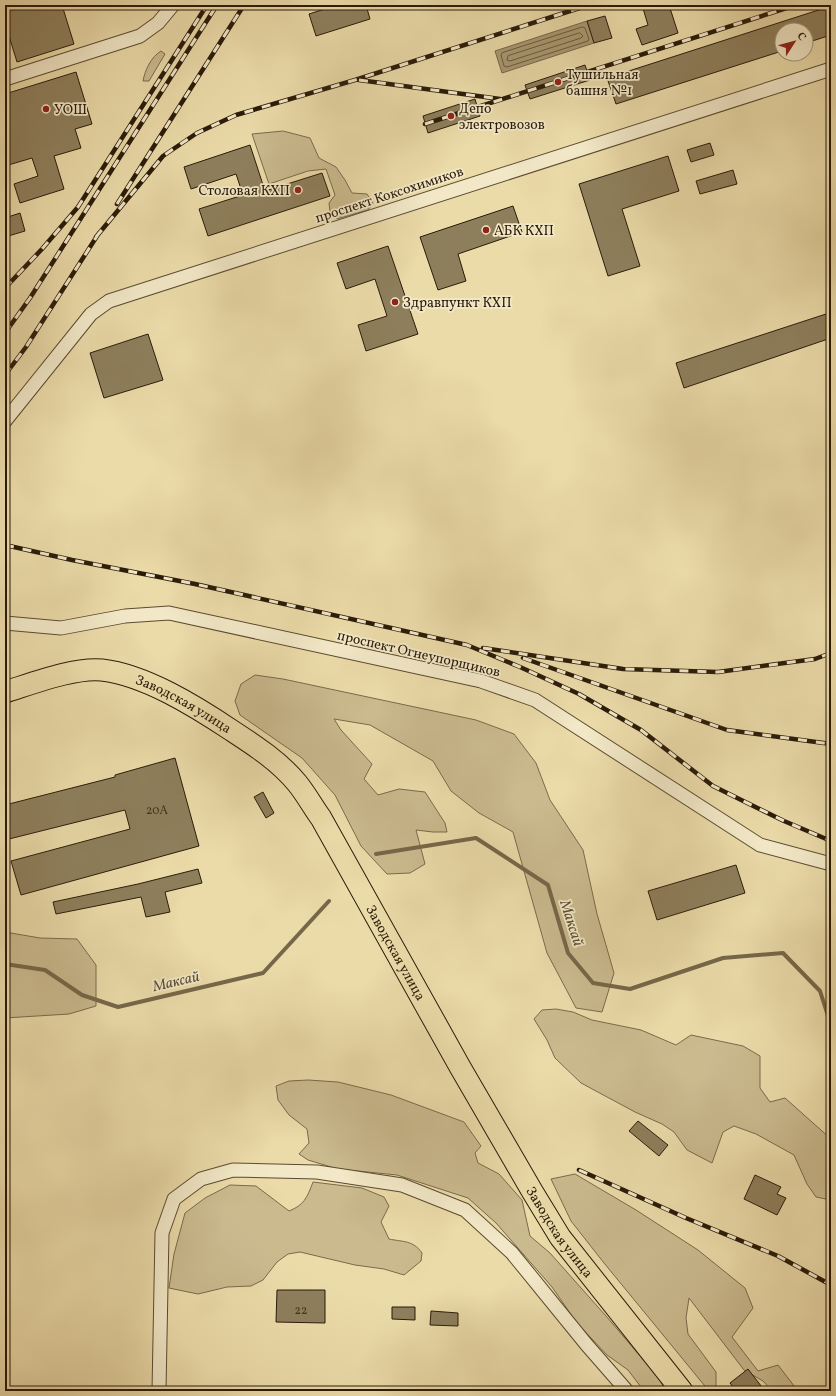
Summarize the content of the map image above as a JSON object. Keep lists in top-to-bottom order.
{
  "streets": {
    "main road": ["Заводская улица"],
    "street": ["проспект Коксохимиков", "проспект Огнеупорщиков"]
  },
  "water": ["Максай"],
  "places": [
    "Тушильная башня №1",
    "УОШ",
    "Депо электровозов",
    "Столовая КХП",
    "АБК КХП",
    "Здравпункт КХП"
  ],
  "house_numbers": ["20А", "22"],
  "north": "top right"
}
